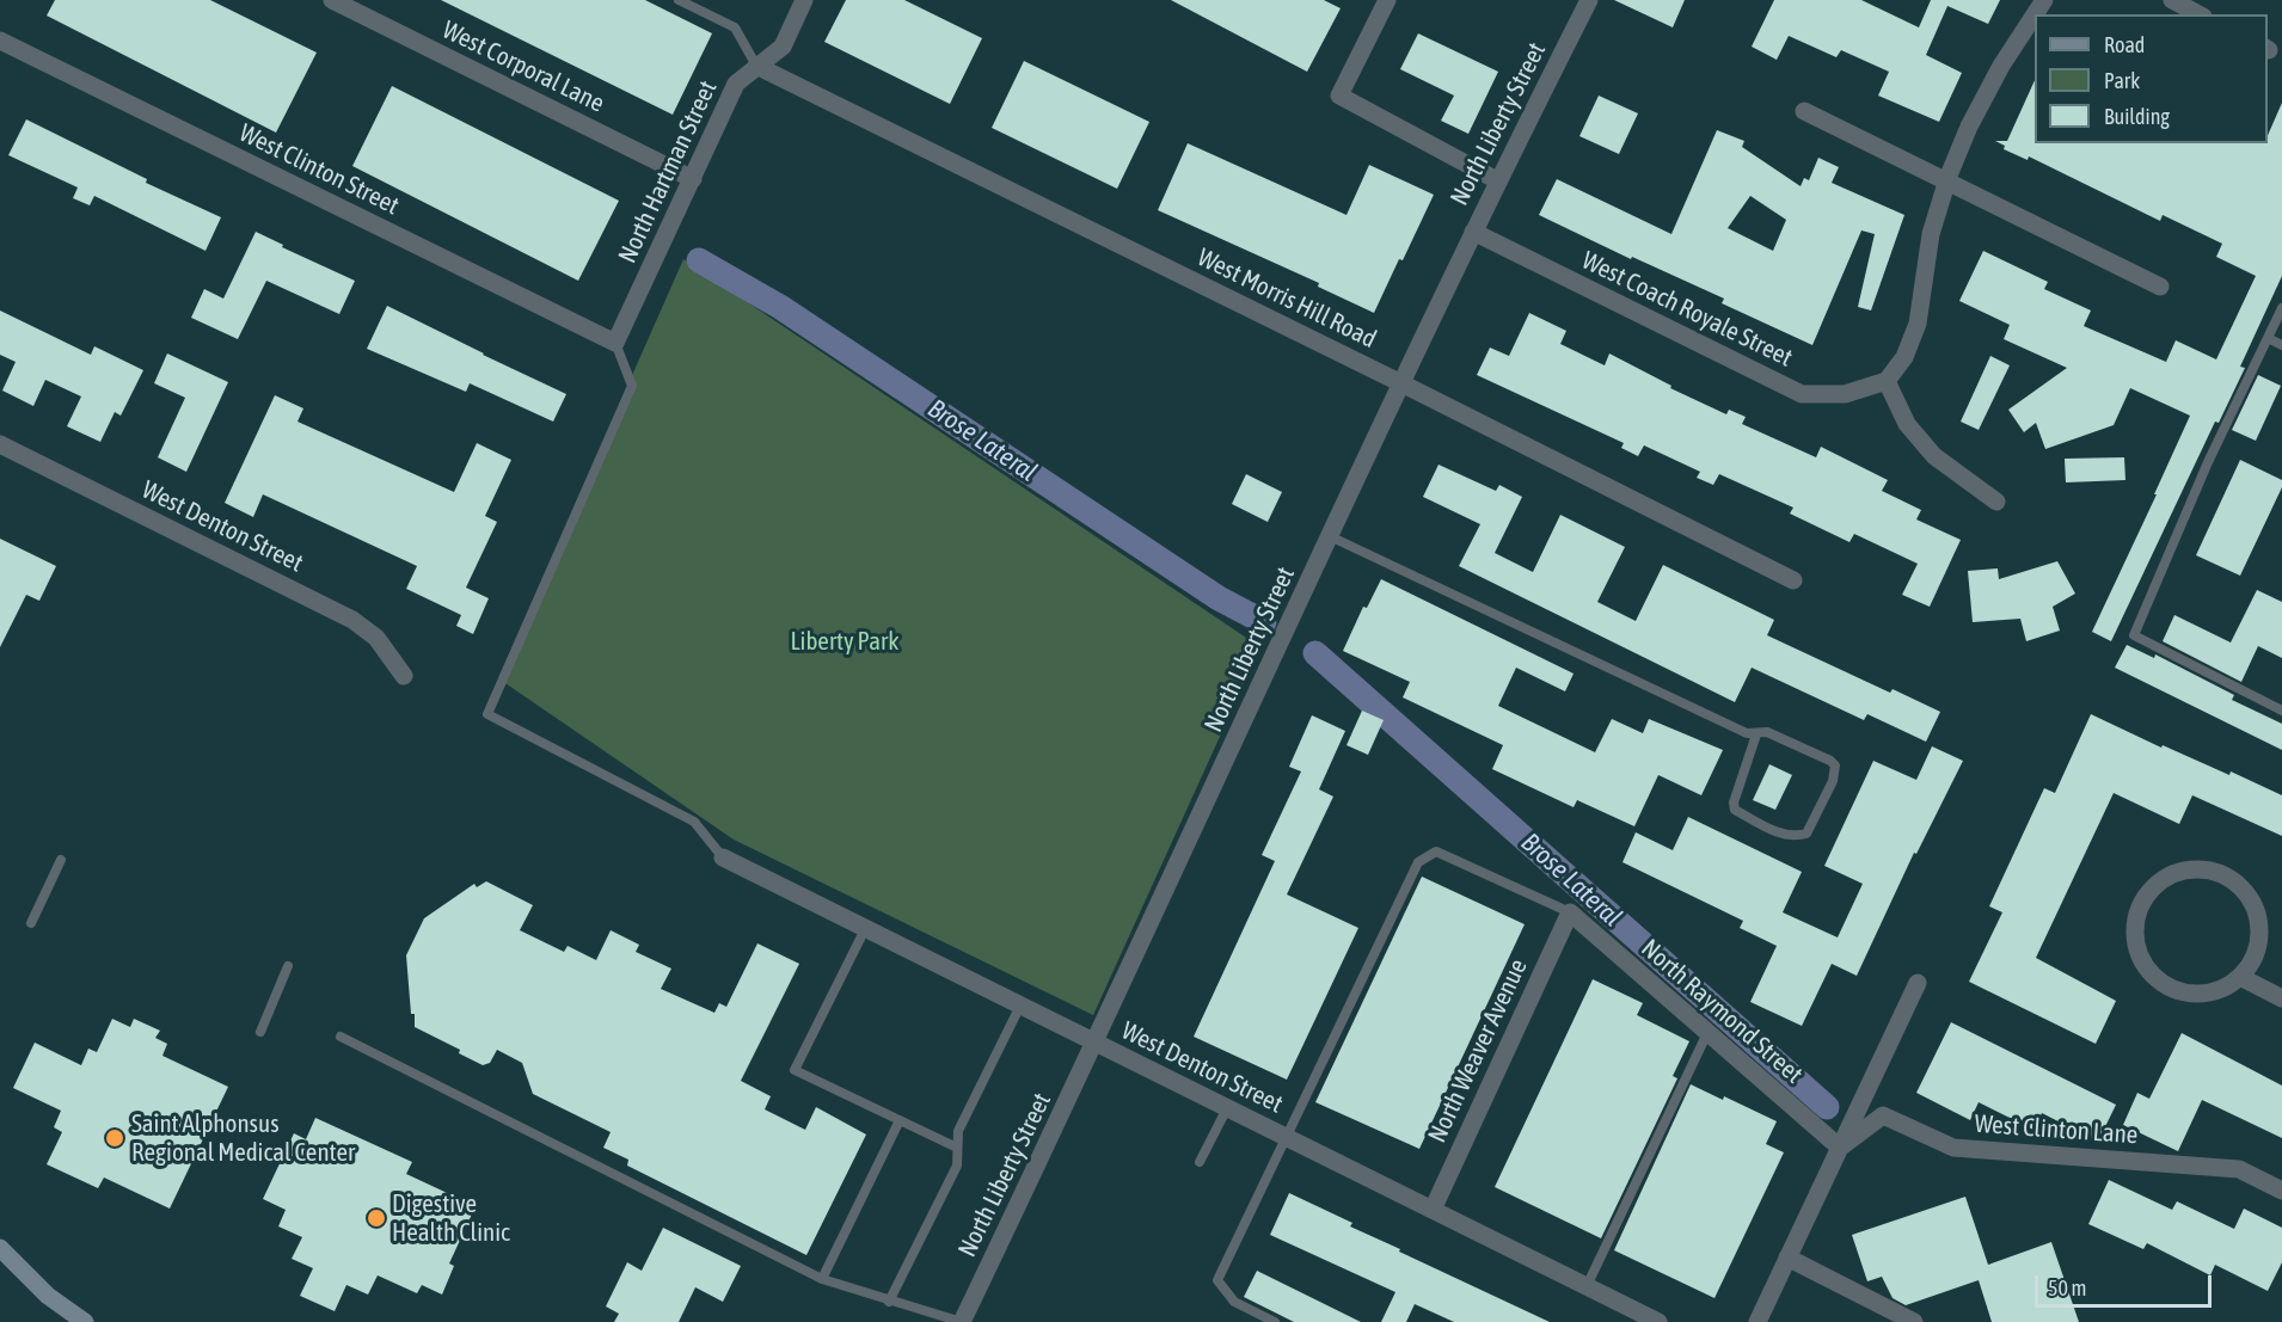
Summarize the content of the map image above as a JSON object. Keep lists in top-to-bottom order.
{
  "streets": {
    "street": [
      "West Corporal Lane",
      "North Liberty Street",
      "West Clinton Street",
      "North Hartman Street",
      "West Morris Hill Road",
      "West Coach Royale Street",
      "West Denton Street",
      "North Raymond Street",
      "North Weaver Avenue",
      "West Clinton Lane"
    ]
  },
  "crossings": [
    ["West Corporal Lane", "North Hartman Street"],
    ["North Liberty Street", "West Morris Hill Road"],
    ["North Liberty Street", "West Coach Royale Street"],
    ["North Liberty Street", "West Denton Street"],
    ["West Clinton Street", "North Hartman Street"],
    ["North Hartman Street", "West Morris Hill Road"],
    ["West Denton Street", "North Weaver Avenue"],
    ["North Raymond Street", "North Weaver Avenue"],
    ["North Raymond Street", "West Clinton Lane"]
  ],
  "water": ["Brose Lateral"],
  "parks": ["Liberty Park"],
  "places": ["Saint Alphonsus Regional Medical Center", "Digestive Health Clinic"],
  "legend": ["Road", "Park", "Building"],
  "scale_bar": "50 m"
}
